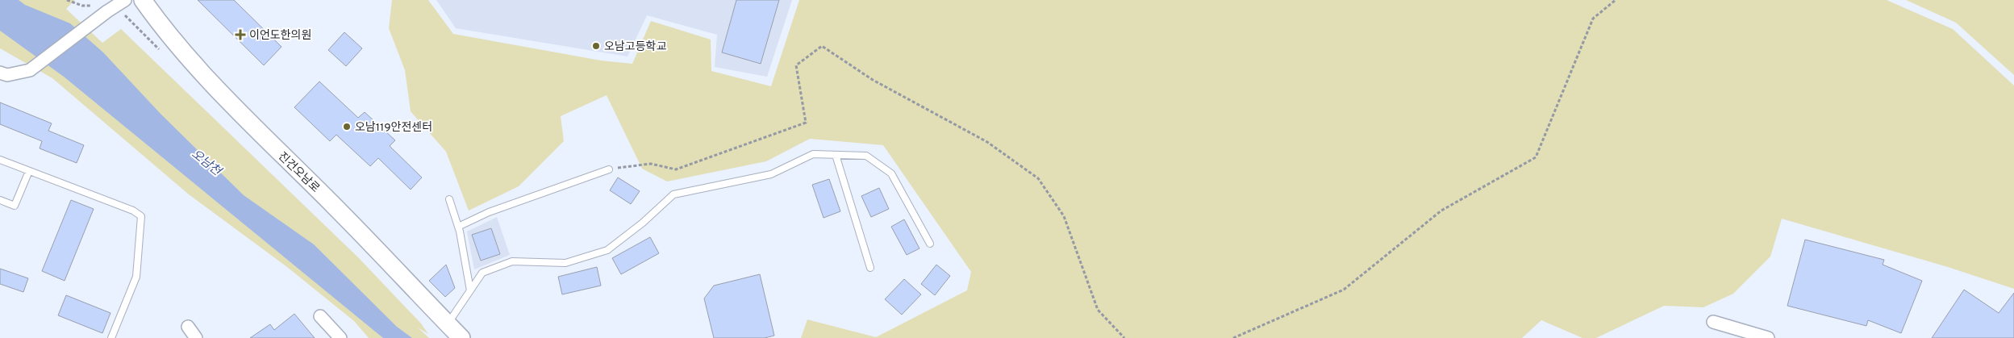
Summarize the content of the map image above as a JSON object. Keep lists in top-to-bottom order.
{
  "streets": {
    "main road": ["진건오남로"]
  },
  "water": ["오남천"],
  "places": {
    "health": ["이언도한의원"],
    "other": ["오남고등학교", "오남119안전센터"]
  }
}
